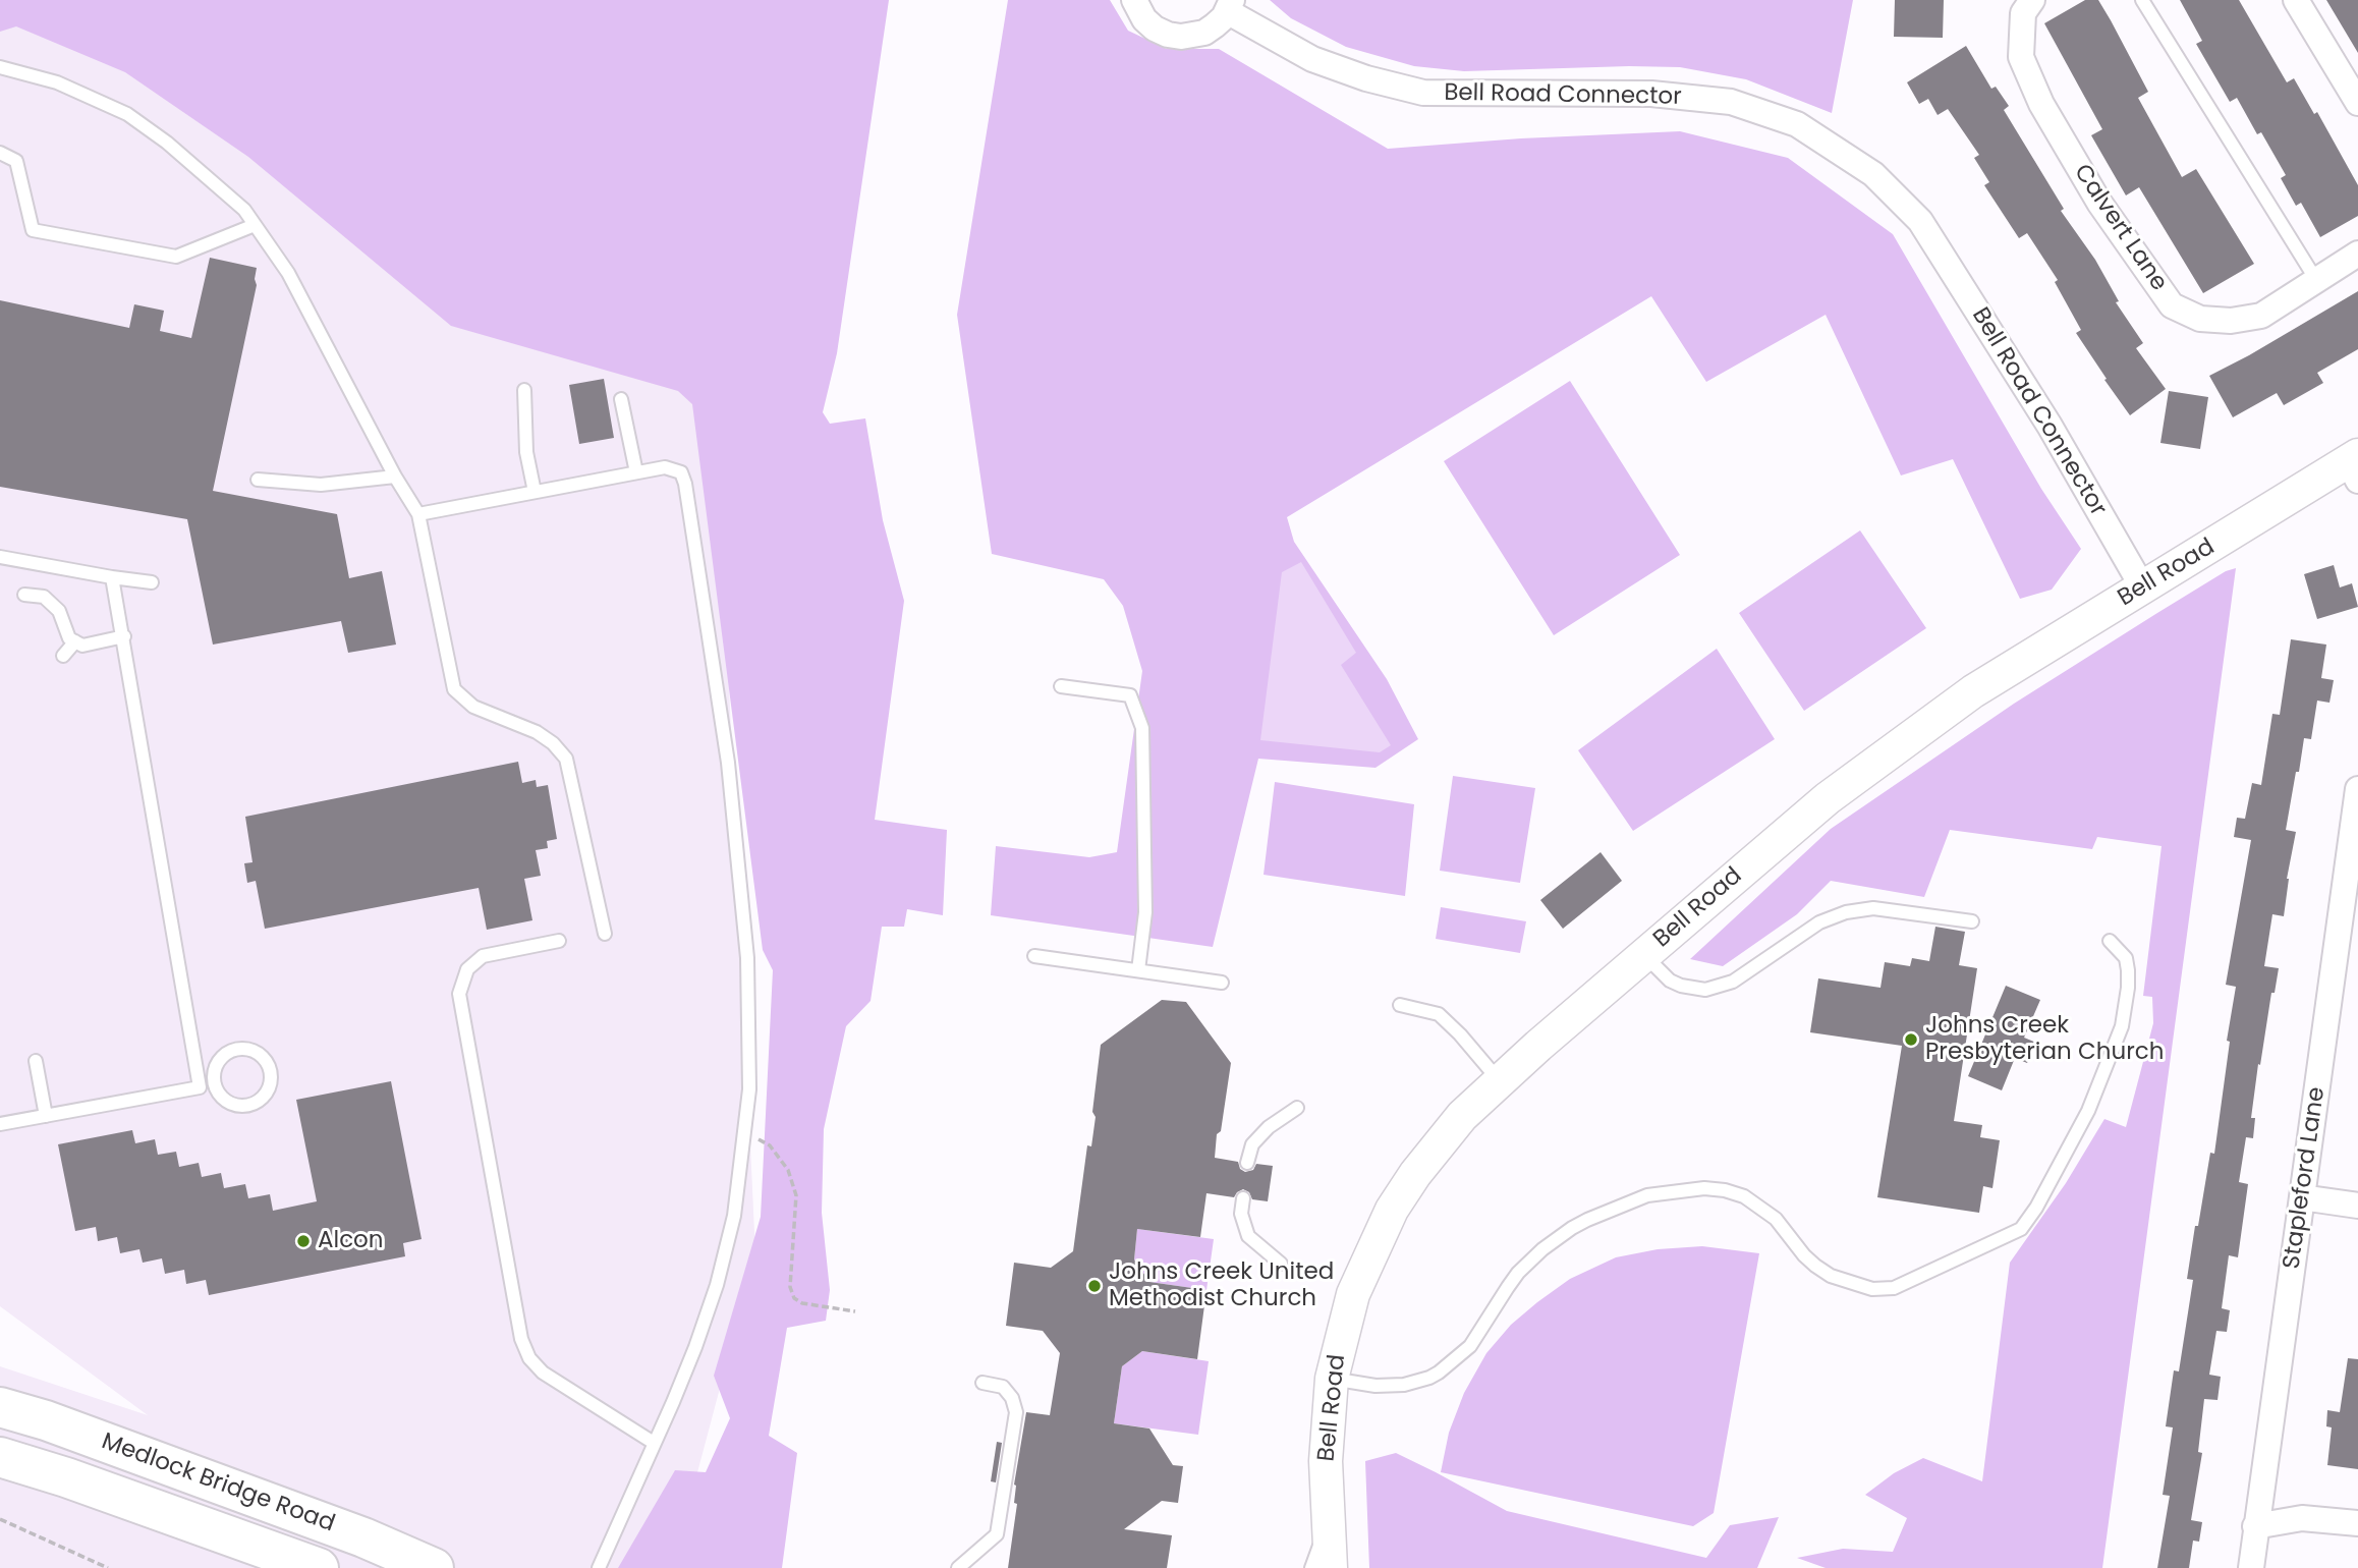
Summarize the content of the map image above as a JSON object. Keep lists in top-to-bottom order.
{
  "streets": {
    "highway": ["Medlock Bridge Road"],
    "street": [
      "Bell Road Connector",
      "Calvert Lane",
      "Bell Road",
      "Stapleford Lane"
    ]
  },
  "crossings": [
    ["Bell Road Connector", "Bell Road"]
  ],
  "places": ["Johns Creek Presbyterian Church", "Alcon", "Johns Creek United Methodist Church"]
}
